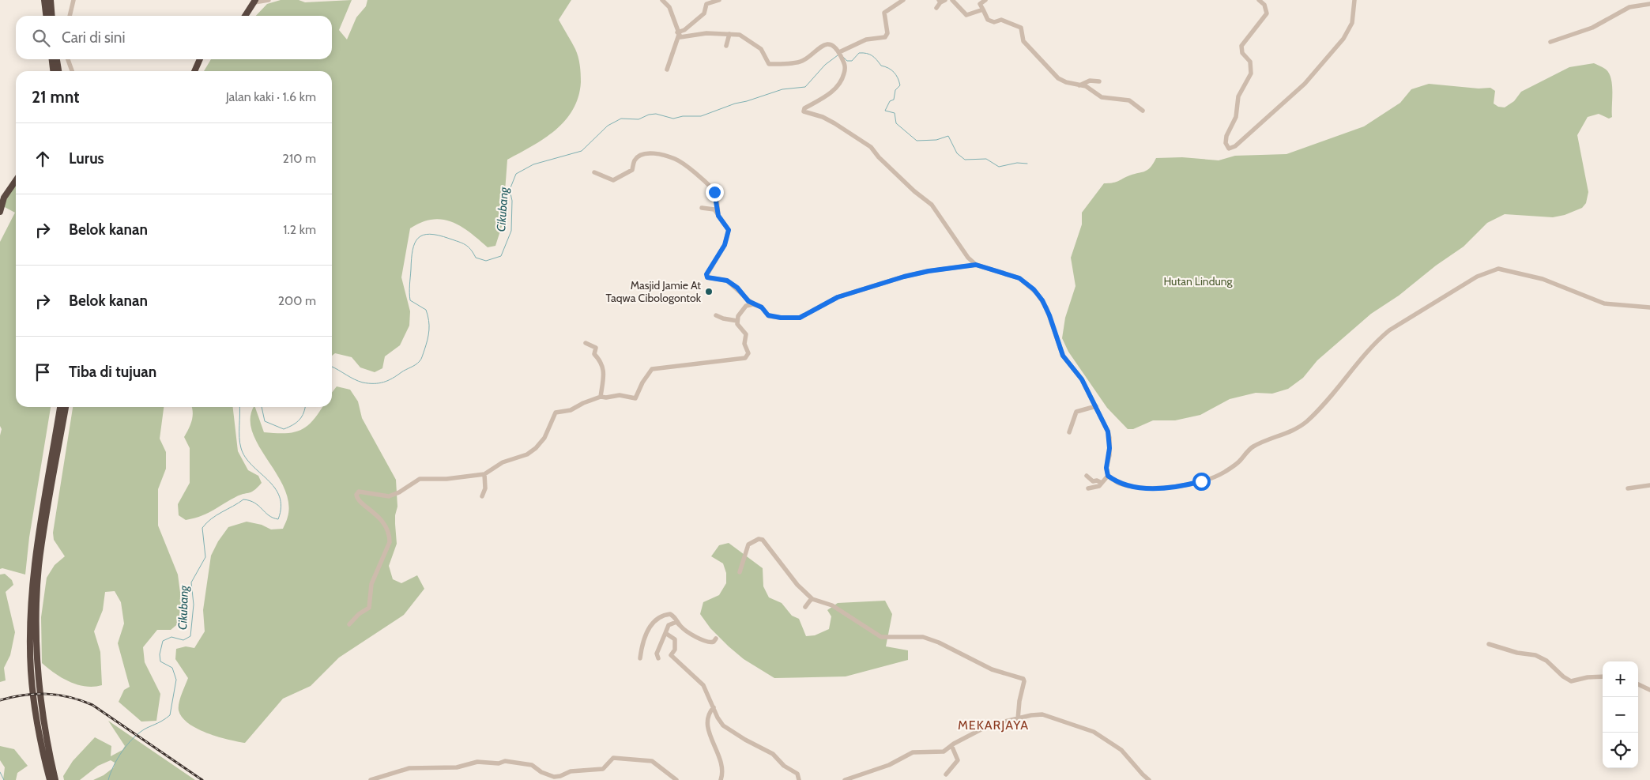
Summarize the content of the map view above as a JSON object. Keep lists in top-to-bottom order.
{
  "districts": ["MEKARJAYA"],
  "water": ["Cikubang"],
  "parks": ["Hutan Lindung"],
  "places": ["Masjid Jamie At Taqwa Cibologontok"],
  "page": {
    "search": "Cari di sini",
    "heading": ["21 mnt", "Jalan kaki · 1.6 km"],
    "list": [
      ["Lurus", "210 m"],
      ["Belok kanan", "1.2 km"],
      ["Belok kanan", "200 m"],
      "Tiba di tujuan"
    ],
    "map_buttons": ["+", "−"]
  }
}
